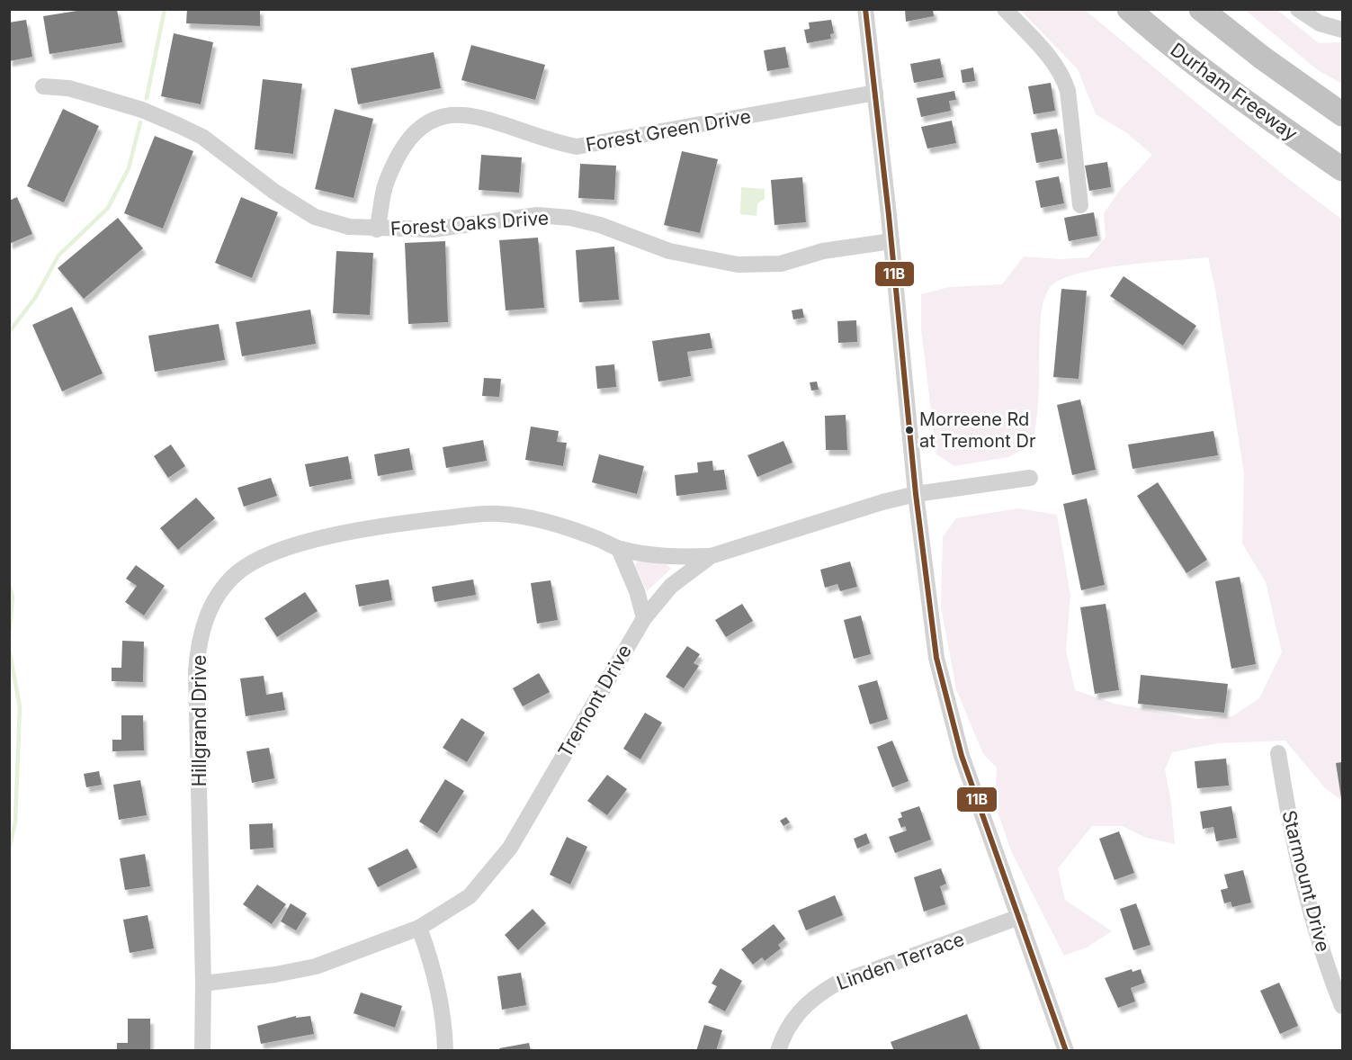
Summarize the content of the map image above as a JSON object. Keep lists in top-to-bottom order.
{
  "streets": {
    "highway": ["Durham Freeway"],
    "street": [
      "Forest Green Drive",
      "Forest Oaks Drive",
      "Tremont Drive",
      "Hillgrand Drive",
      "Starmount Drive",
      "Linden Terrace"
    ]
  },
  "crossings": [
    ["Forest Green Drive", "Forest Oaks Drive"],
    ["Tremont Drive", "Hillgrand Drive"]
  ],
  "places": ["Morreene Rd at Tremont Dr"],
  "lines": ["transit line 11B"]
}
